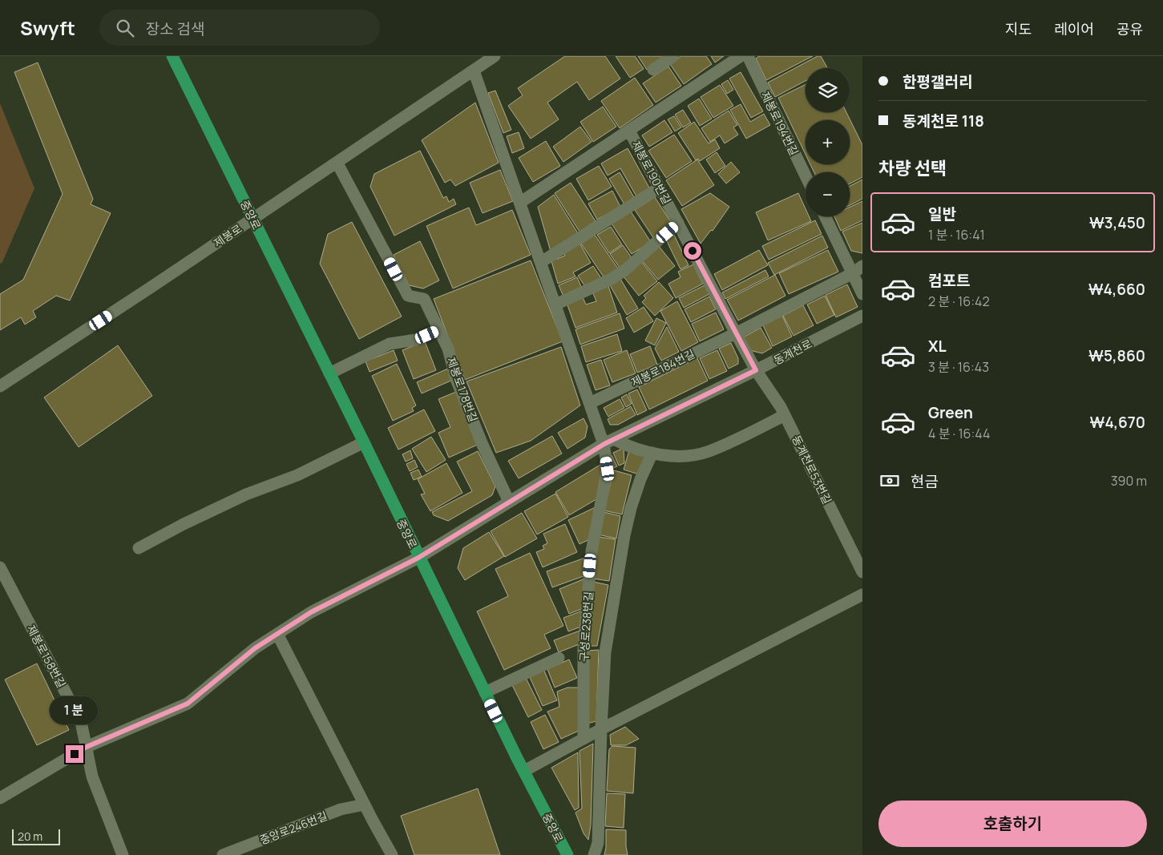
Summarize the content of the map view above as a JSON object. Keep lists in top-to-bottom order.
{
  "streets": {
    "main road": ["중앙로"],
    "street": [
      "제봉로194번길",
      "제봉로190번길",
      "제봉로",
      "동계천로",
      "제봉로184번길",
      "제봉로178번길",
      "동계천로53번길",
      "구성로238번길",
      "제봉로158번길",
      "중앙로246번길"
    ]
  },
  "crossings": [
    ["제봉로190번길", "동계천로"],
    ["제봉로190번길", "제봉로184번길"],
    ["제봉로190번길", "동계천로53번길"],
    ["중앙로", "제봉로"],
    ["중앙로", "동계천로"],
    ["제봉로", "제봉로178번길"],
    ["동계천로", "제봉로178번길"],
    ["동계천로", "동계천로53번길"],
    ["동계천로", "구성로238번길"],
    ["동계천로", "제봉로158번길"]
  ],
  "scale_bar": "20 m",
  "page": {
    "header": "Swyft",
    "search": "장소 검색",
    "nav": ["지도", "레이어", "공유"],
    "banner": ["한평갤러리", "동계천로 118"],
    "map_buttons": ["+", "−"],
    "heading": "차량 선택",
    "list": [
      {
        "name": "일반",
        "note": "1 분 · 16:41",
        "value": "₩3,450"
      },
      {
        "name": "컴포트",
        "note": "2 분 · 16:42",
        "value": "₩4,660"
      },
      {
        "name": "XL",
        "note": "3 분 · 16:43",
        "value": "₩5,860"
      },
      {
        "name": "Green",
        "note": "4 분 · 16:44",
        "value": "₩4,670"
      }
    ],
    "pay": ["현금", "390 m"],
    "bubble": "1 분",
    "buttons": "호출하기",
    "scale": "20 m"
  }
}
